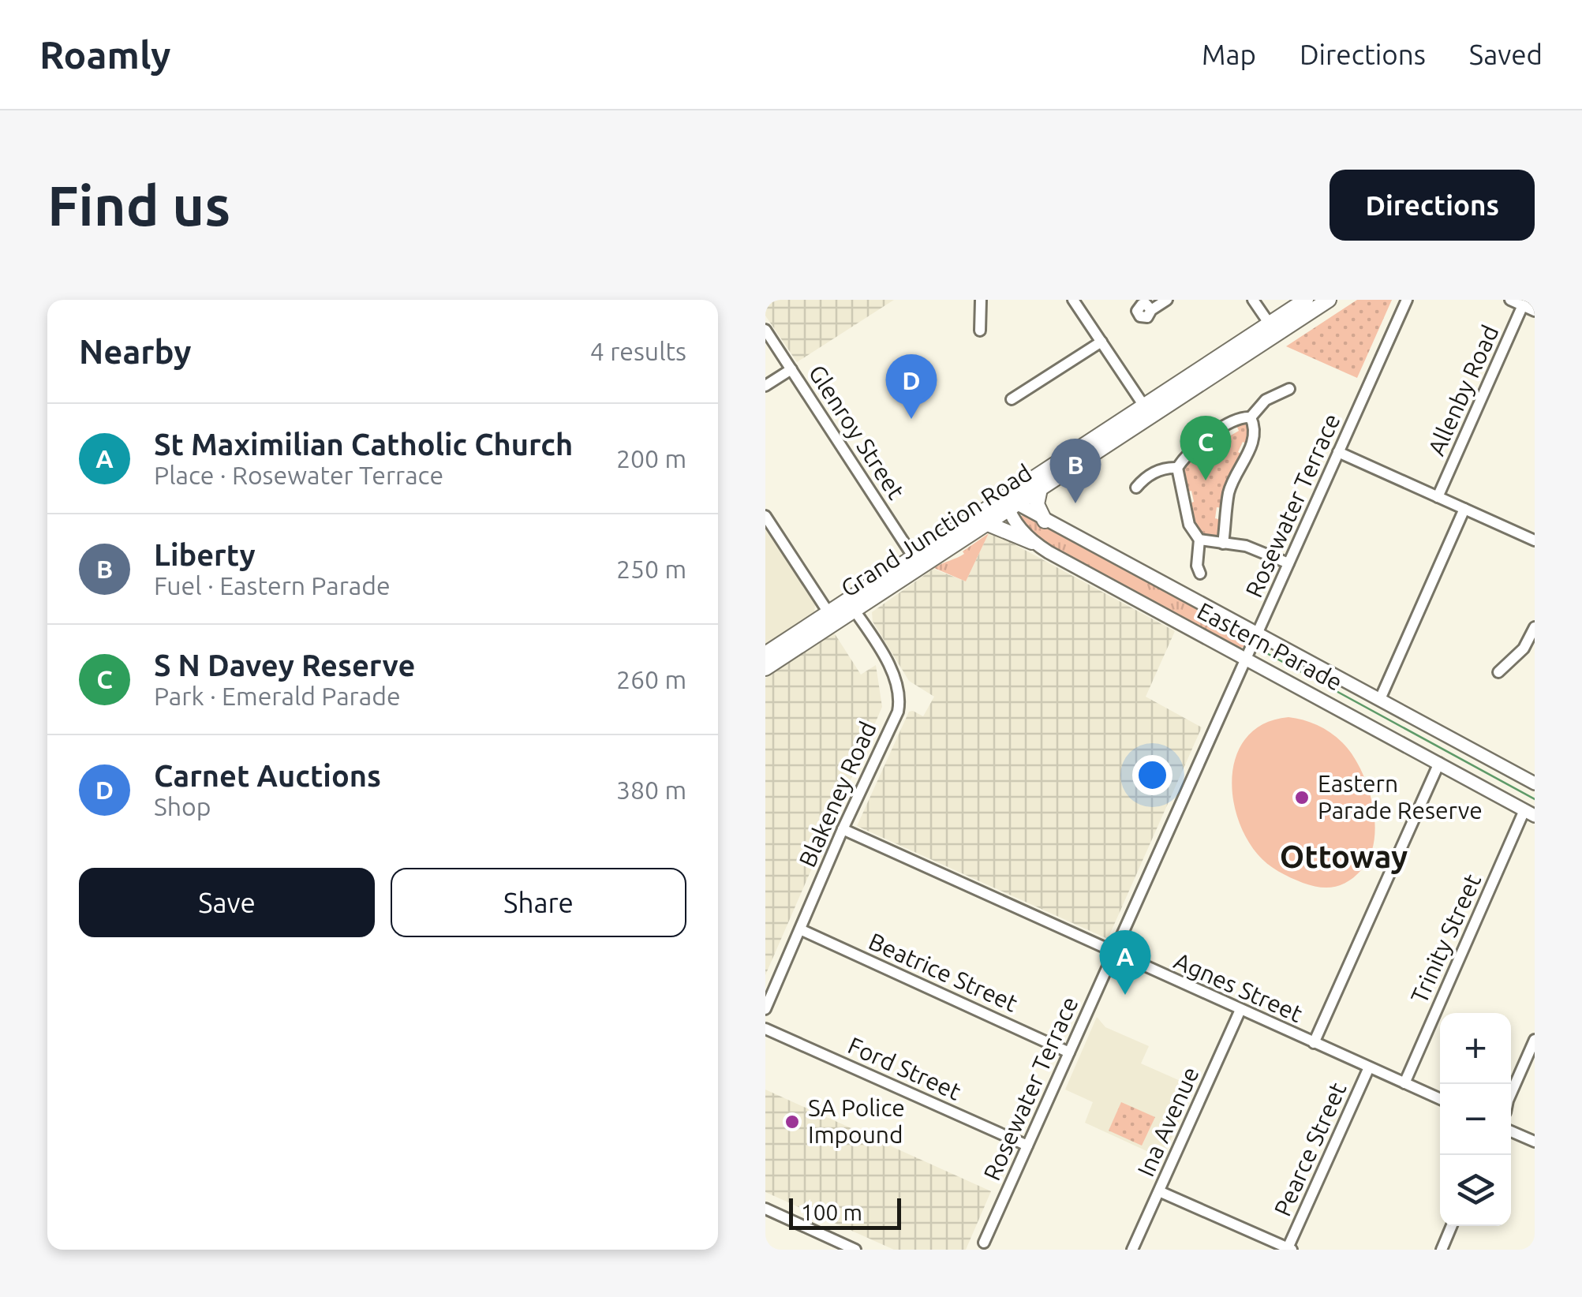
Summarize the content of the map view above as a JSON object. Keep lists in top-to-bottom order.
{
  "streets": {
    "highway": ["Grand Junction Road"],
    "main road": ["Eastern Parade"],
    "street": [
      "Allenby Road",
      "Glenroy Street",
      "Rosewater Terrace",
      "Blakeney Road",
      "Trinity Street",
      "Beatrice Street",
      "Agnes Street",
      "Ford Street",
      "Ina Avenue",
      "Pearce Street"
    ]
  },
  "crossings": [
    ["Glenroy Street", "Grand Junction Road"],
    ["Rosewater Terrace", "Eastern Parade"],
    ["Rosewater Terrace", "Beatrice Street"],
    ["Rosewater Terrace", "Agnes Street"],
    ["Rosewater Terrace", "Ford Street"],
    ["Grand Junction Road", "Eastern Parade"],
    ["Grand Junction Road", "Blakeney Road"],
    ["Eastern Parade", "Trinity Street"],
    ["Blakeney Road", "Beatrice Street"],
    ["Blakeney Road", "Agnes Street"],
    ["Trinity Street", "Agnes Street"],
    ["Agnes Street", "Ina Avenue"],
    ["Agnes Street", "Pearce Street"]
  ],
  "districts": ["Ottoway"],
  "places": ["Eastern Parade Reserve", "SA Police Impound"],
  "scale_bar": "100 m",
  "page": {
    "header": "Roamly",
    "nav": ["Map", "Directions", "Saved"],
    "buttons": [
      "Directions",
      ["Save", "Share"]
    ],
    "title": "Find us",
    "heading": ["Nearby", "4 results"],
    "pins": [
      "D",
      "C",
      "B",
      "A"
    ],
    "list": [
      {
        "mark": "A",
        "name": "St Maximilian Catholic Church",
        "note": "Place · Rosewater Terrace",
        "value": "200 m"
      },
      {
        "mark": "B",
        "name": "Liberty",
        "note": "Fuel · Eastern Parade",
        "value": "250 m"
      },
      {
        "mark": "C",
        "name": "S N Davey Reserve",
        "note": "Park · Emerald Parade",
        "value": "260 m"
      },
      {
        "mark": "D",
        "name": "Carnet Auctions",
        "note": "Shop",
        "value": "380 m"
      }
    ],
    "map_buttons": ["+", "−"],
    "scale": "100 m"
  }
}
